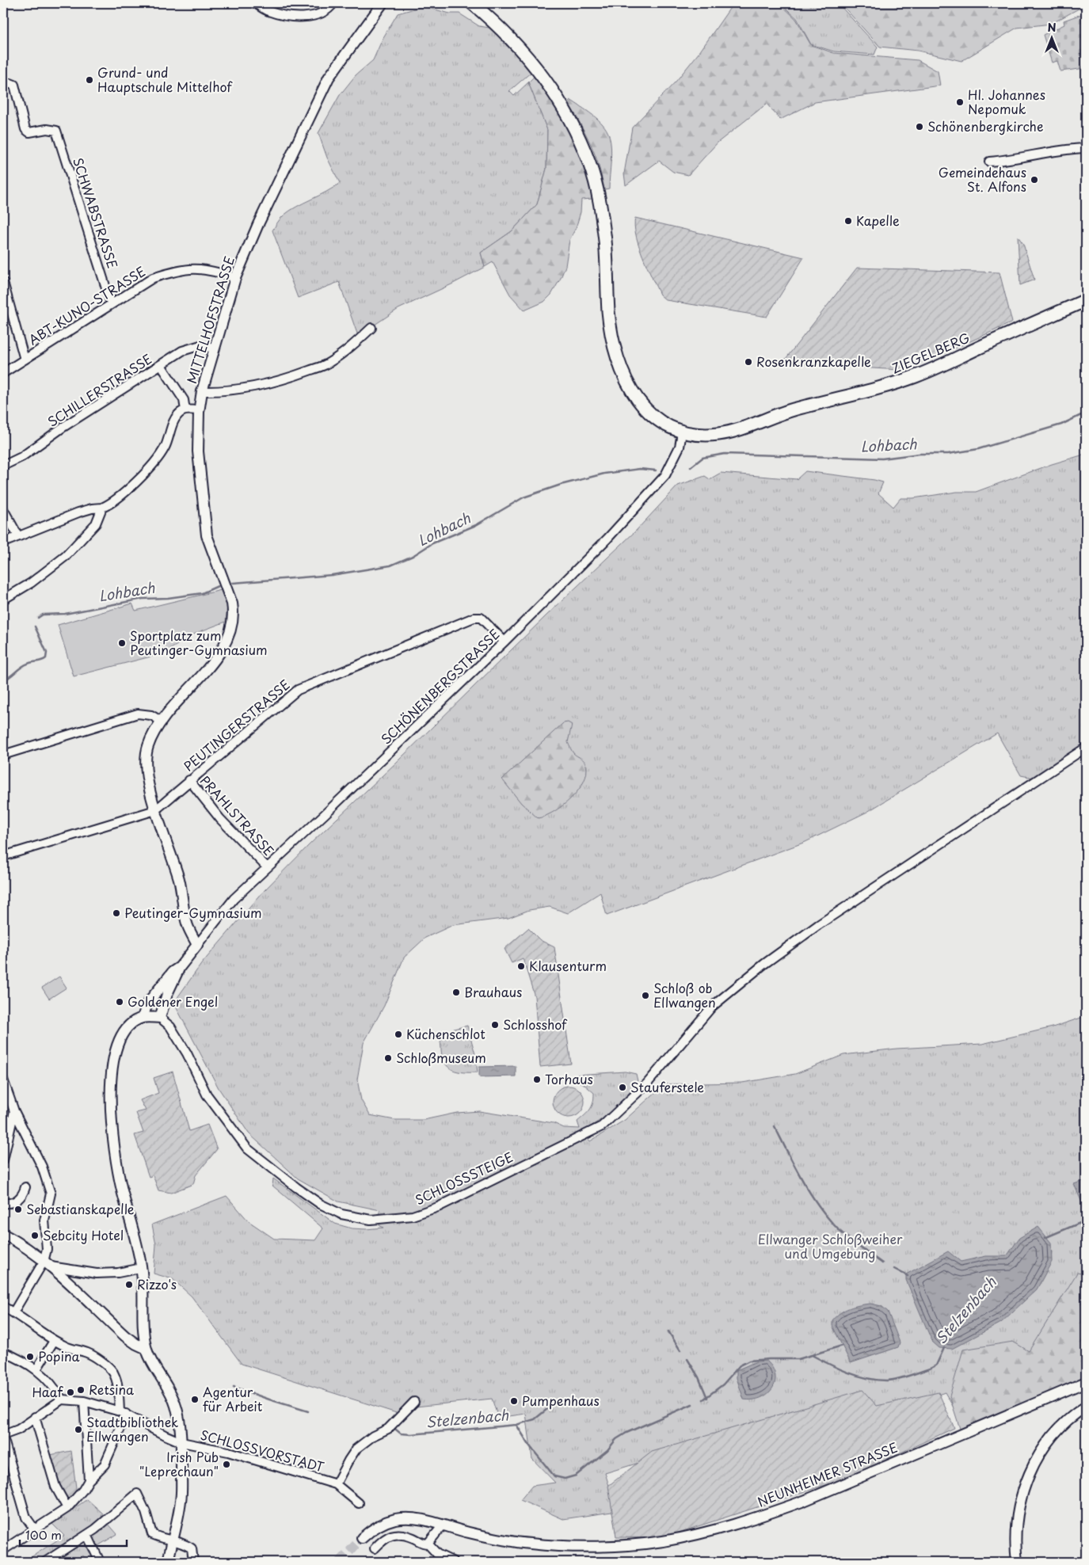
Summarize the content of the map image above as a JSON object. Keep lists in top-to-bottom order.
{
  "streets": {
    "main road": ["ZIEGELBERG"],
    "street": [
      "SCHWABSTRASSE",
      "ABT-KUNO-STRASSE",
      "MITTELHOFSTRASSE",
      "SCHILLERSTRASSE",
      "SCHÖNENBERGSTRASSE",
      "PEUTINGERSTRASSE",
      "PRAHLSTRASSE",
      "SCHLOSSSTEIGE",
      "SCHLOSSVORSTADT",
      "NEUNHEIMER STRASSE"
    ]
  },
  "crossings": [
    ["SCHWABSTRASSE", "ABT-KUNO-STRASSE"],
    ["ABT-KUNO-STRASSE", "MITTELHOFSTRASSE"],
    ["MITTELHOFSTRASSE", "SCHILLERSTRASSE"],
    ["MITTELHOFSTRASSE", "SCHÖNENBERGSTRASSE"],
    ["MITTELHOFSTRASSE", "PEUTINGERSTRASSE"],
    ["ZIEGELBERG", "SCHÖNENBERGSTRASSE"],
    ["SCHÖNENBERGSTRASSE", "PEUTINGERSTRASSE"],
    ["SCHÖNENBERGSTRASSE", "PRAHLSTRASSE"],
    ["PEUTINGERSTRASSE", "PRAHLSTRASSE"]
  ],
  "water": ["Lohbach", "Stelzenbach"],
  "parks": ["Ellwanger Schloßweiher und Umgebung"],
  "places": [
    "Grund- und Hauptschule Mittelhof",
    "Hl. Johannes Nepomuk",
    "Schönenbergkirche",
    "Gemeindehaus St. Alfons",
    "Kapelle",
    "Rosenkranzkapelle",
    "Sportplatz zum Peutinger-Gymnasium",
    "Peutinger-Gymnasium",
    "Klausenturm",
    "Brauhaus",
    "Schloß ob Ellwangen",
    "Goldener Engel",
    "Schlosshof",
    "Küchenschlot",
    "Schloßmuseum",
    "Torhaus",
    "Stauferstele",
    "Sebastianskapelle",
    "Sebcity Hotel",
    "Rizzo's",
    "Popina",
    "Retsina",
    "Haaf",
    "Agentur für Arbeit",
    "Pumpenhaus",
    "Stadtbibliothek Ellwangen",
    "Irish Pub \"Leprechaun\""
  ],
  "scale_bar": "100 m",
  "north": "top"
}
